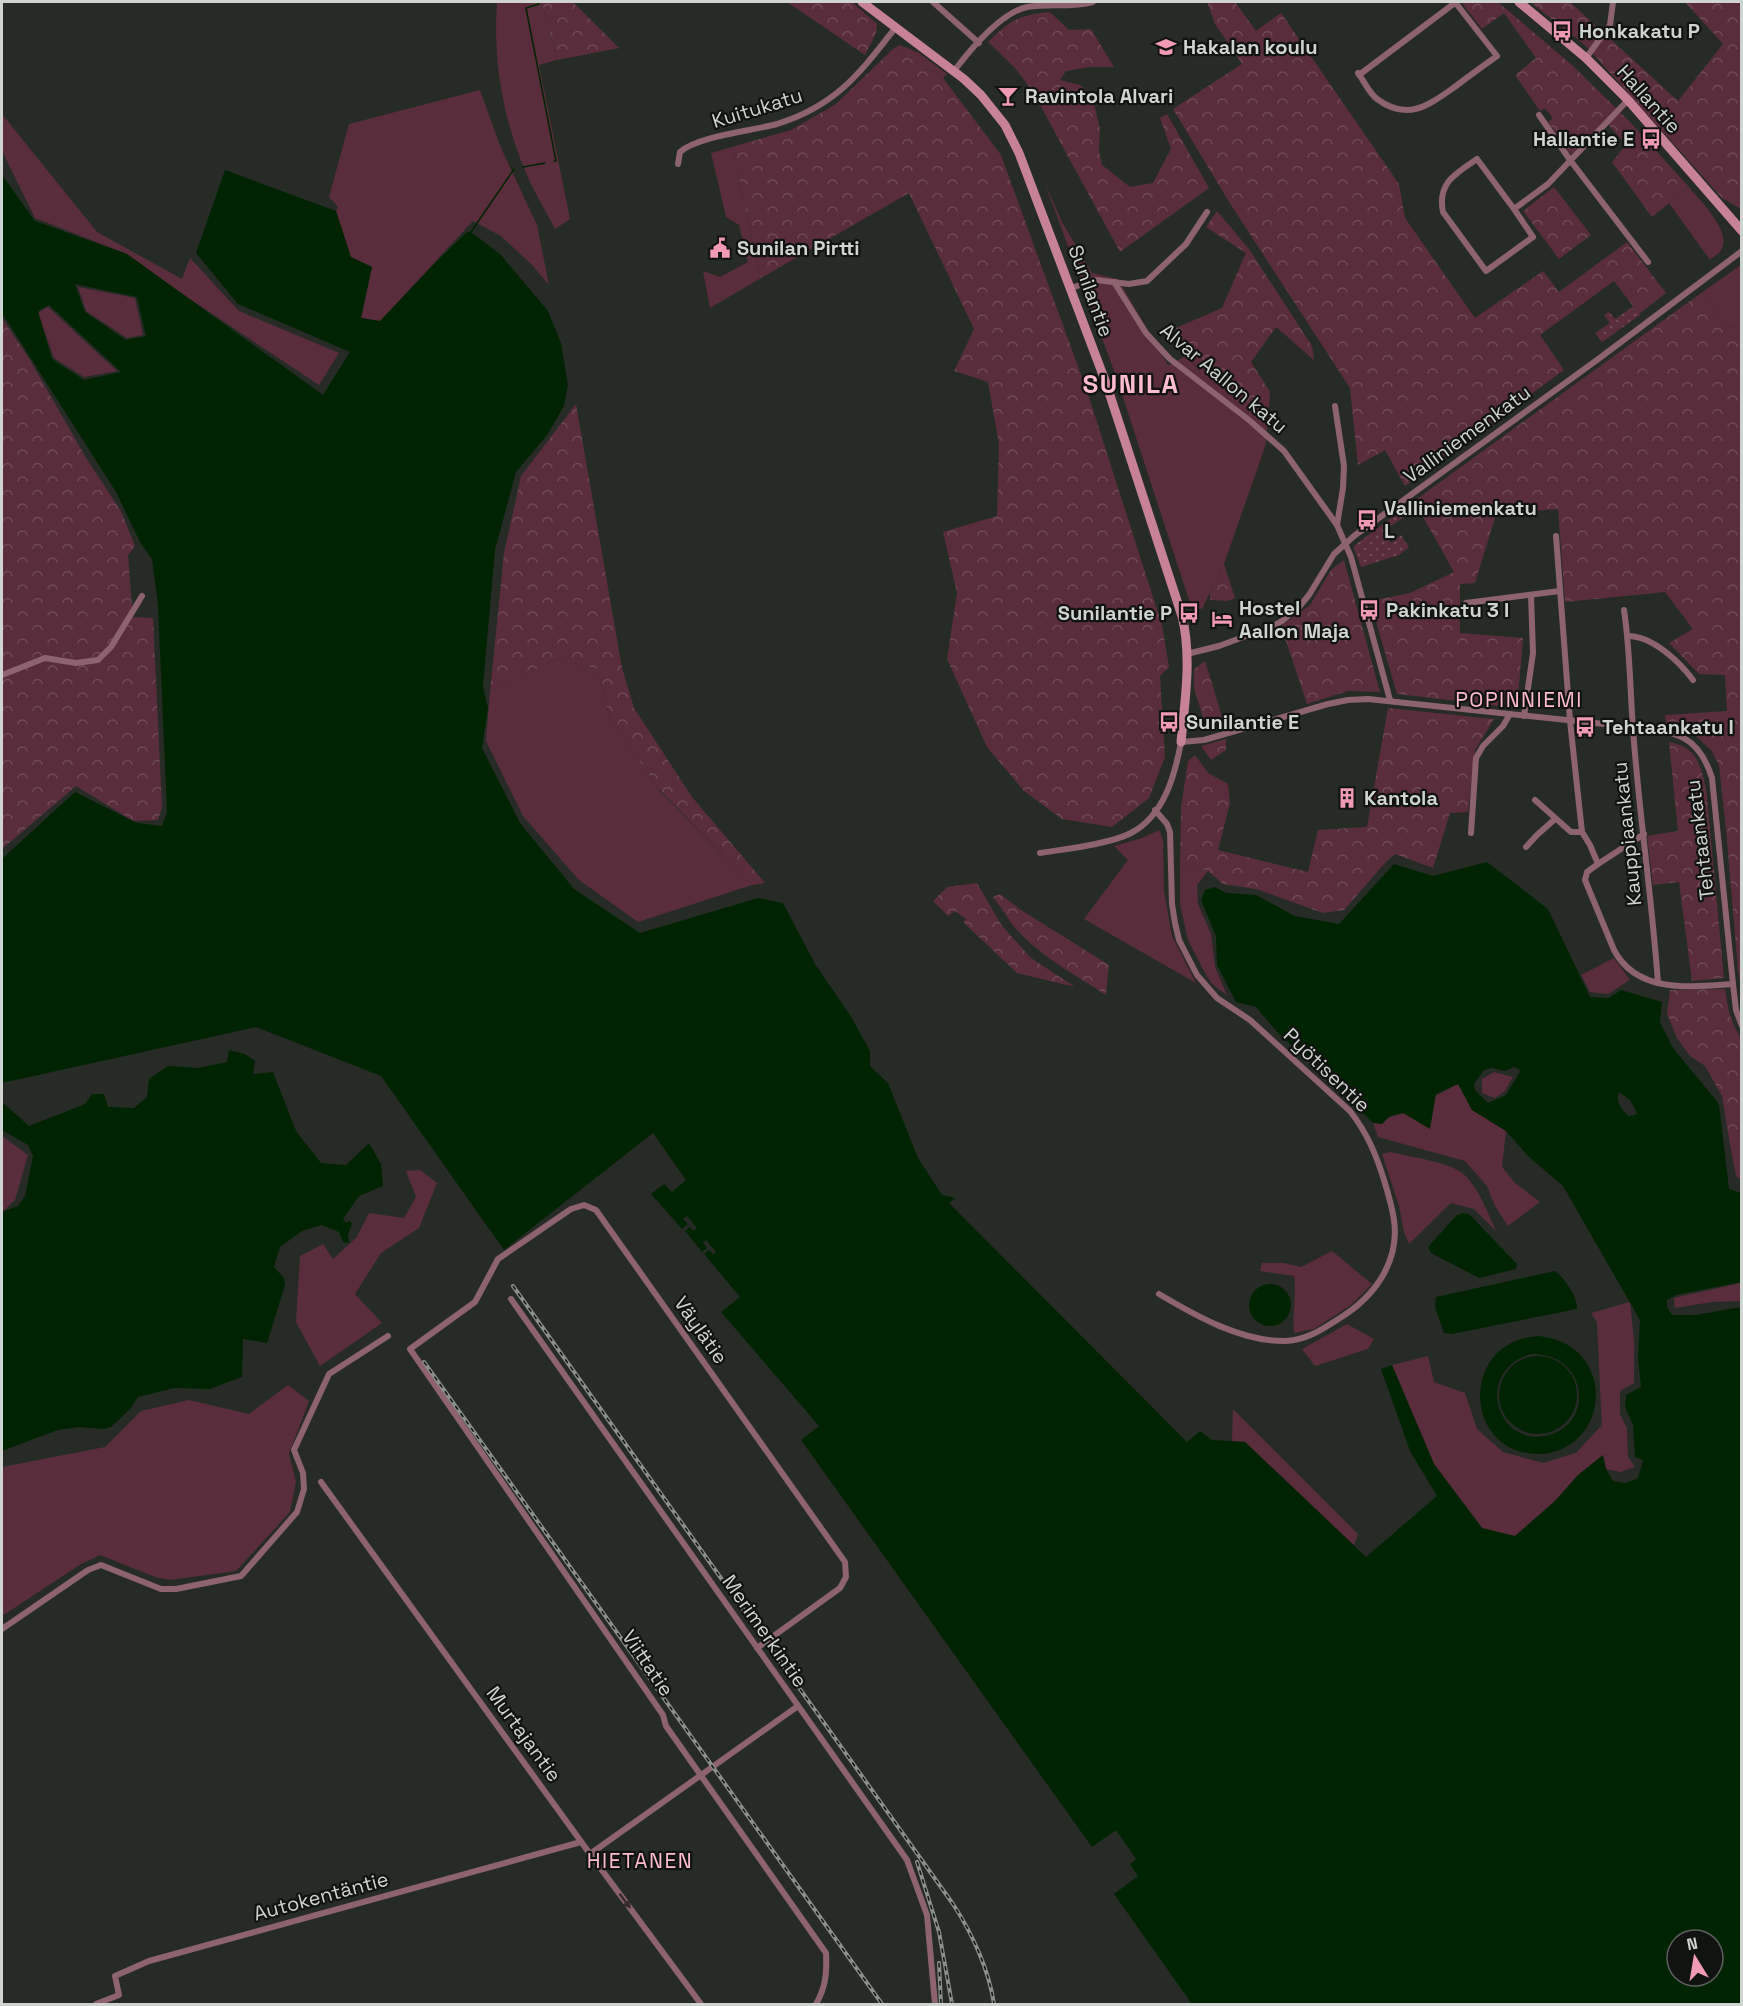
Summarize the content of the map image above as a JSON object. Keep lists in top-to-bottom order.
{
  "streets": {
    "street": [
      "Hallantie",
      "Kuitukatu",
      "Sunilantie",
      "Alvar Aallon katu",
      "Valliniemenkatu",
      "Kauppiaankatu",
      "Tehtaankatu",
      "Pyötisentie",
      "Väylätie",
      "Merimerkintie",
      "Viittatie",
      "Murtajantie",
      "Autokentäntie"
    ]
  },
  "crossings": [
    ["Kuitukatu", "Sunilantie"],
    ["Sunilantie", "Valliniemenkatu"],
    ["Sunilantie", "Tehtaankatu"],
    ["Alvar Aallon katu", "Valliniemenkatu"],
    ["Alvar Aallon katu", "Tehtaankatu"],
    ["Kauppiaankatu", "Tehtaankatu"],
    ["Väylätie", "Merimerkintie"],
    ["Väylätie", "Viittatie"],
    ["Murtajantie", "Autokentäntie"]
  ],
  "districts": ["SUNILA", "POPINNIEMI", "HIETANEN"],
  "places": {
    "bus stop": [
      "Honkakatu P",
      "Hallantie E",
      "Valliniemenkatu L",
      "Pakinkatu 3 I",
      "Sunilantie P",
      "Sunilantie E",
      "Tehtaankatu I"
    ],
    "school or university": ["Hakalan koulu"],
    "bar": ["Ravintola Alvari"],
    "public building": ["Sunilan Pirtti"],
    "hotel": ["Hostel Aallon Maja"],
    "building": ["Kantola"]
  },
  "north": "top"
}
